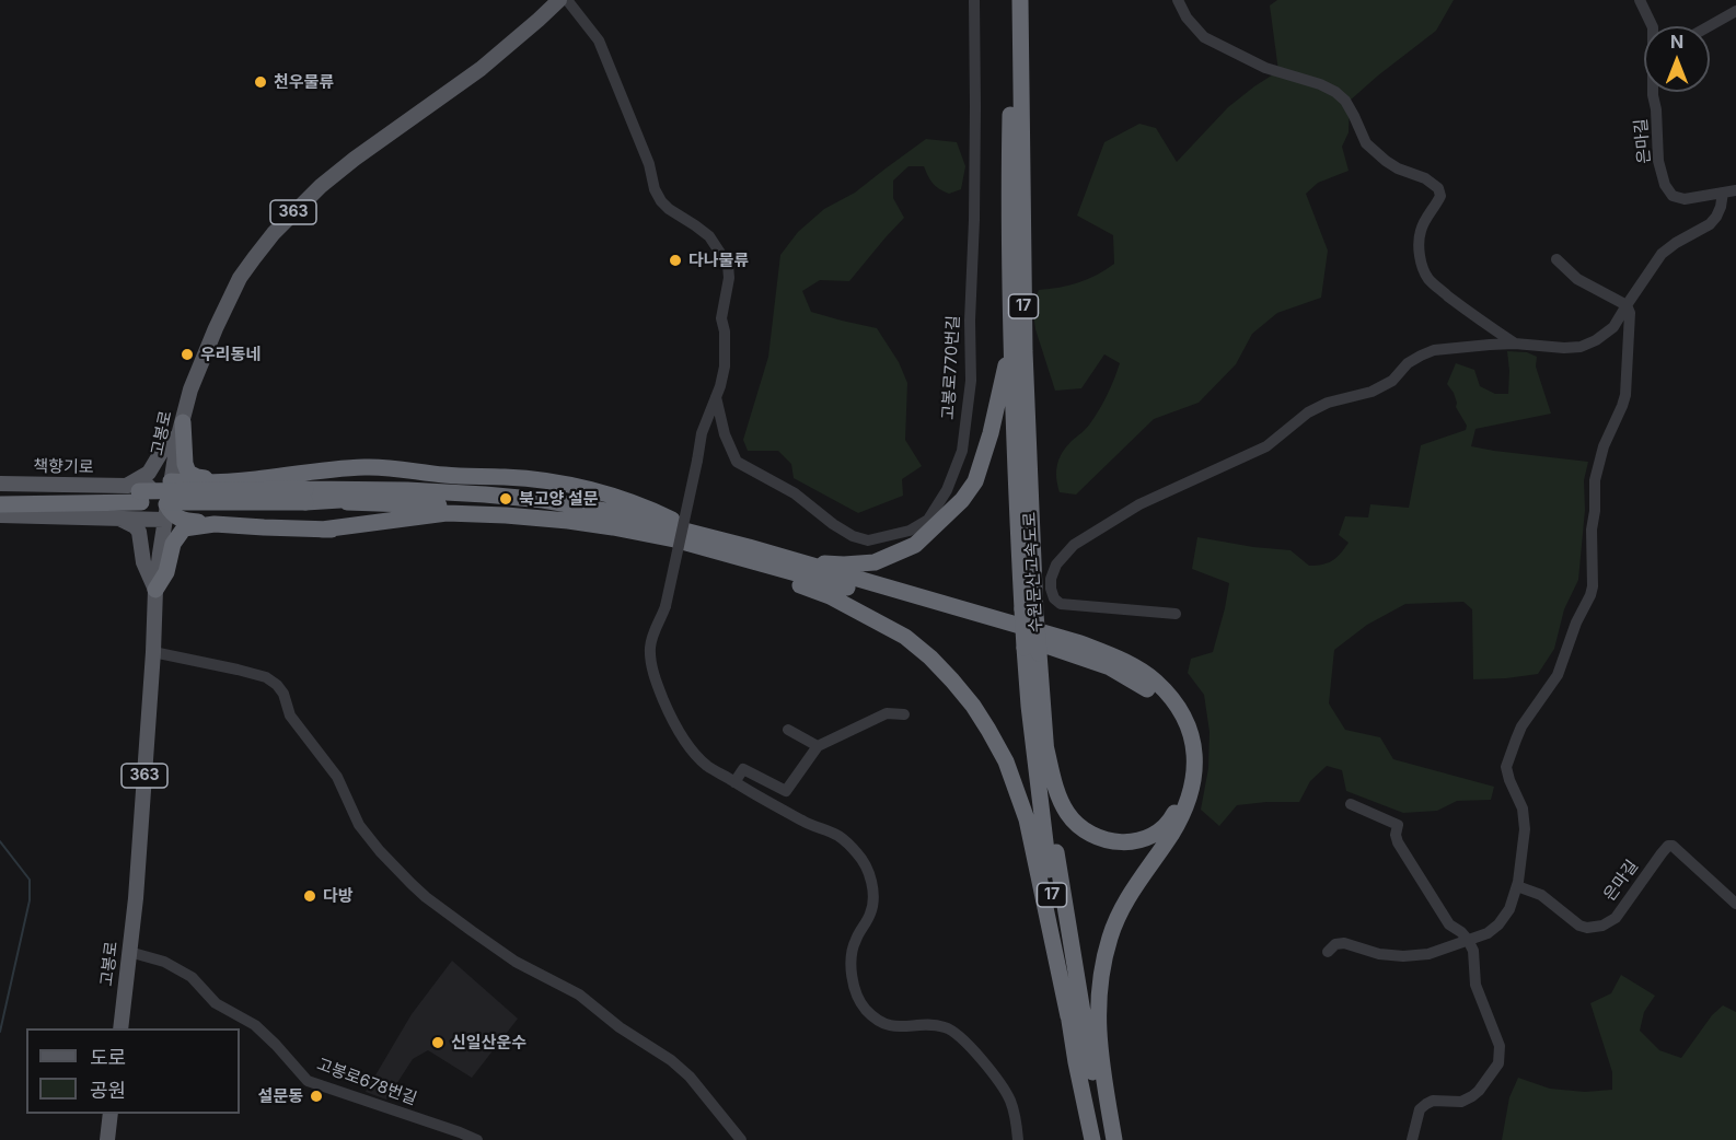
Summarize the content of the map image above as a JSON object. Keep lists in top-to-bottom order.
{
  "streets": {
    "highway": ["17", "수원문산고속도로"],
    "main road": ["363", "고봉로", "책향기로"],
    "street": ["은마길", "고봉로770번길", "고봉로678번길"]
  },
  "crossings": [
    ["고봉로", "책향기로"],
    ["고봉로", "고봉로678번길"]
  ],
  "places": [
    "천우물류",
    "다나물류",
    "우리동네",
    "북고양 설문",
    "다방",
    "신일산운수",
    "설문동"
  ],
  "legend": ["도로", "공원"],
  "north": "top"
}
